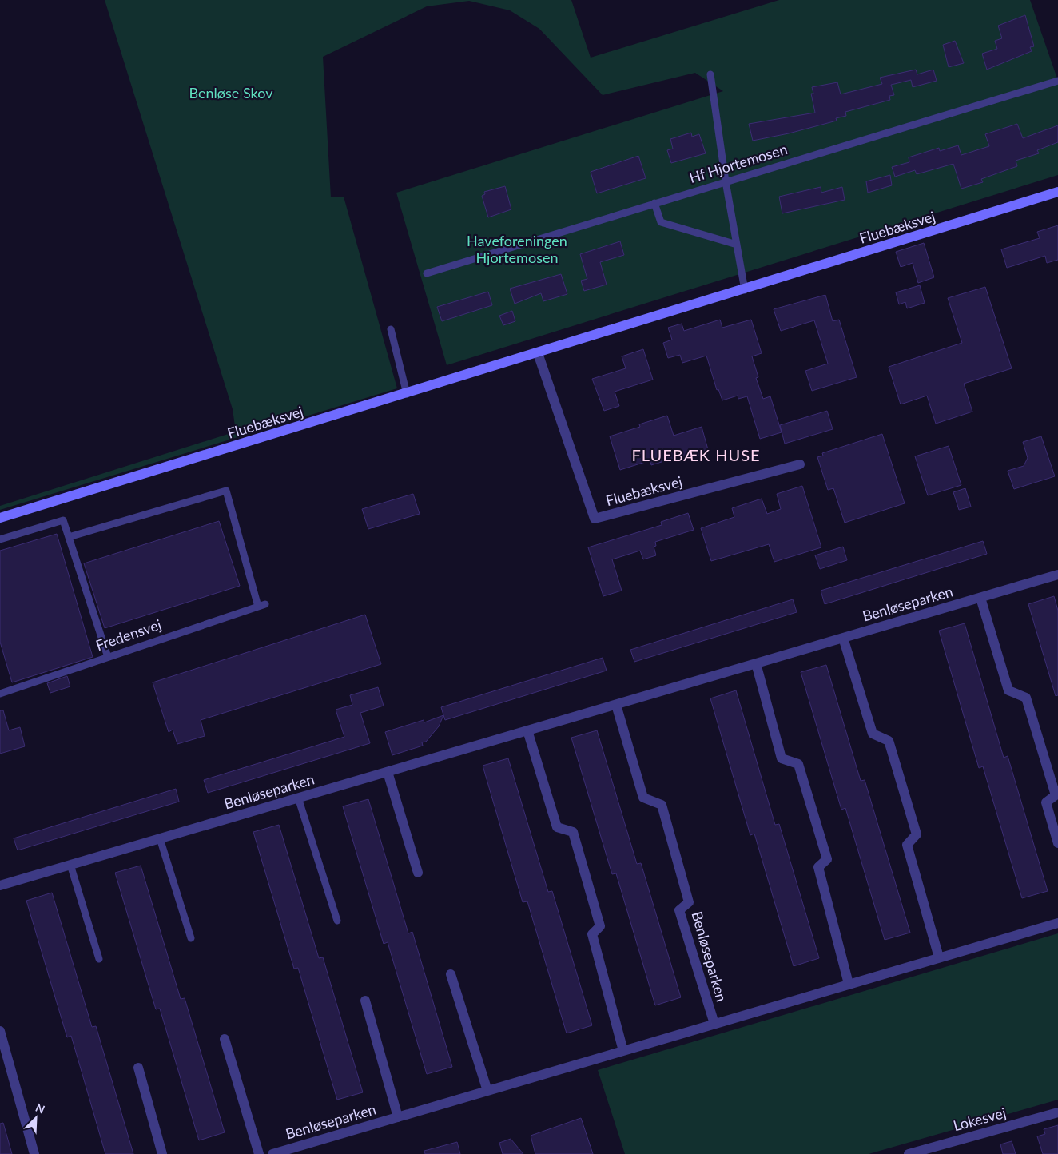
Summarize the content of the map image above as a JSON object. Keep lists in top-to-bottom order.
{
  "streets": {
    "street": ["Fluebæksvej", "Benløseparken", "Lokesvej"],
    "lane": ["Hf Hjortemosen", "Fredensvej"]
  },
  "districts": ["FLUEBÆK HUSE"],
  "parks": ["Benløse Skov", "Haveforeningen Hjortemosen"],
  "north": "top right"
}
